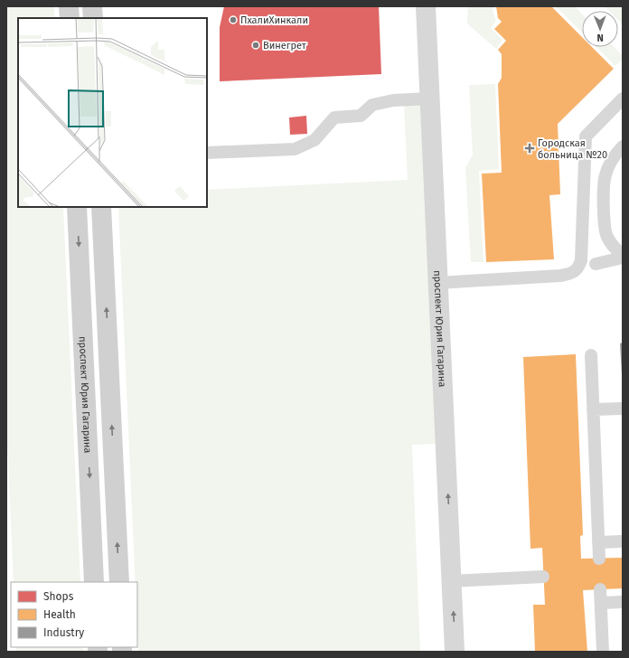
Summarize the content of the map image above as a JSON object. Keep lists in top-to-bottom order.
{
  "streets": {
    "main road": ["проспект Юрия Гагарина"]
  },
  "places": {
    "other": ["ПхалиХинкали", "Винегрет"],
    "health": ["Городская больница №20"]
  },
  "legend": ["Shops", "Health", "Industry"],
  "north": "bottom"
}
